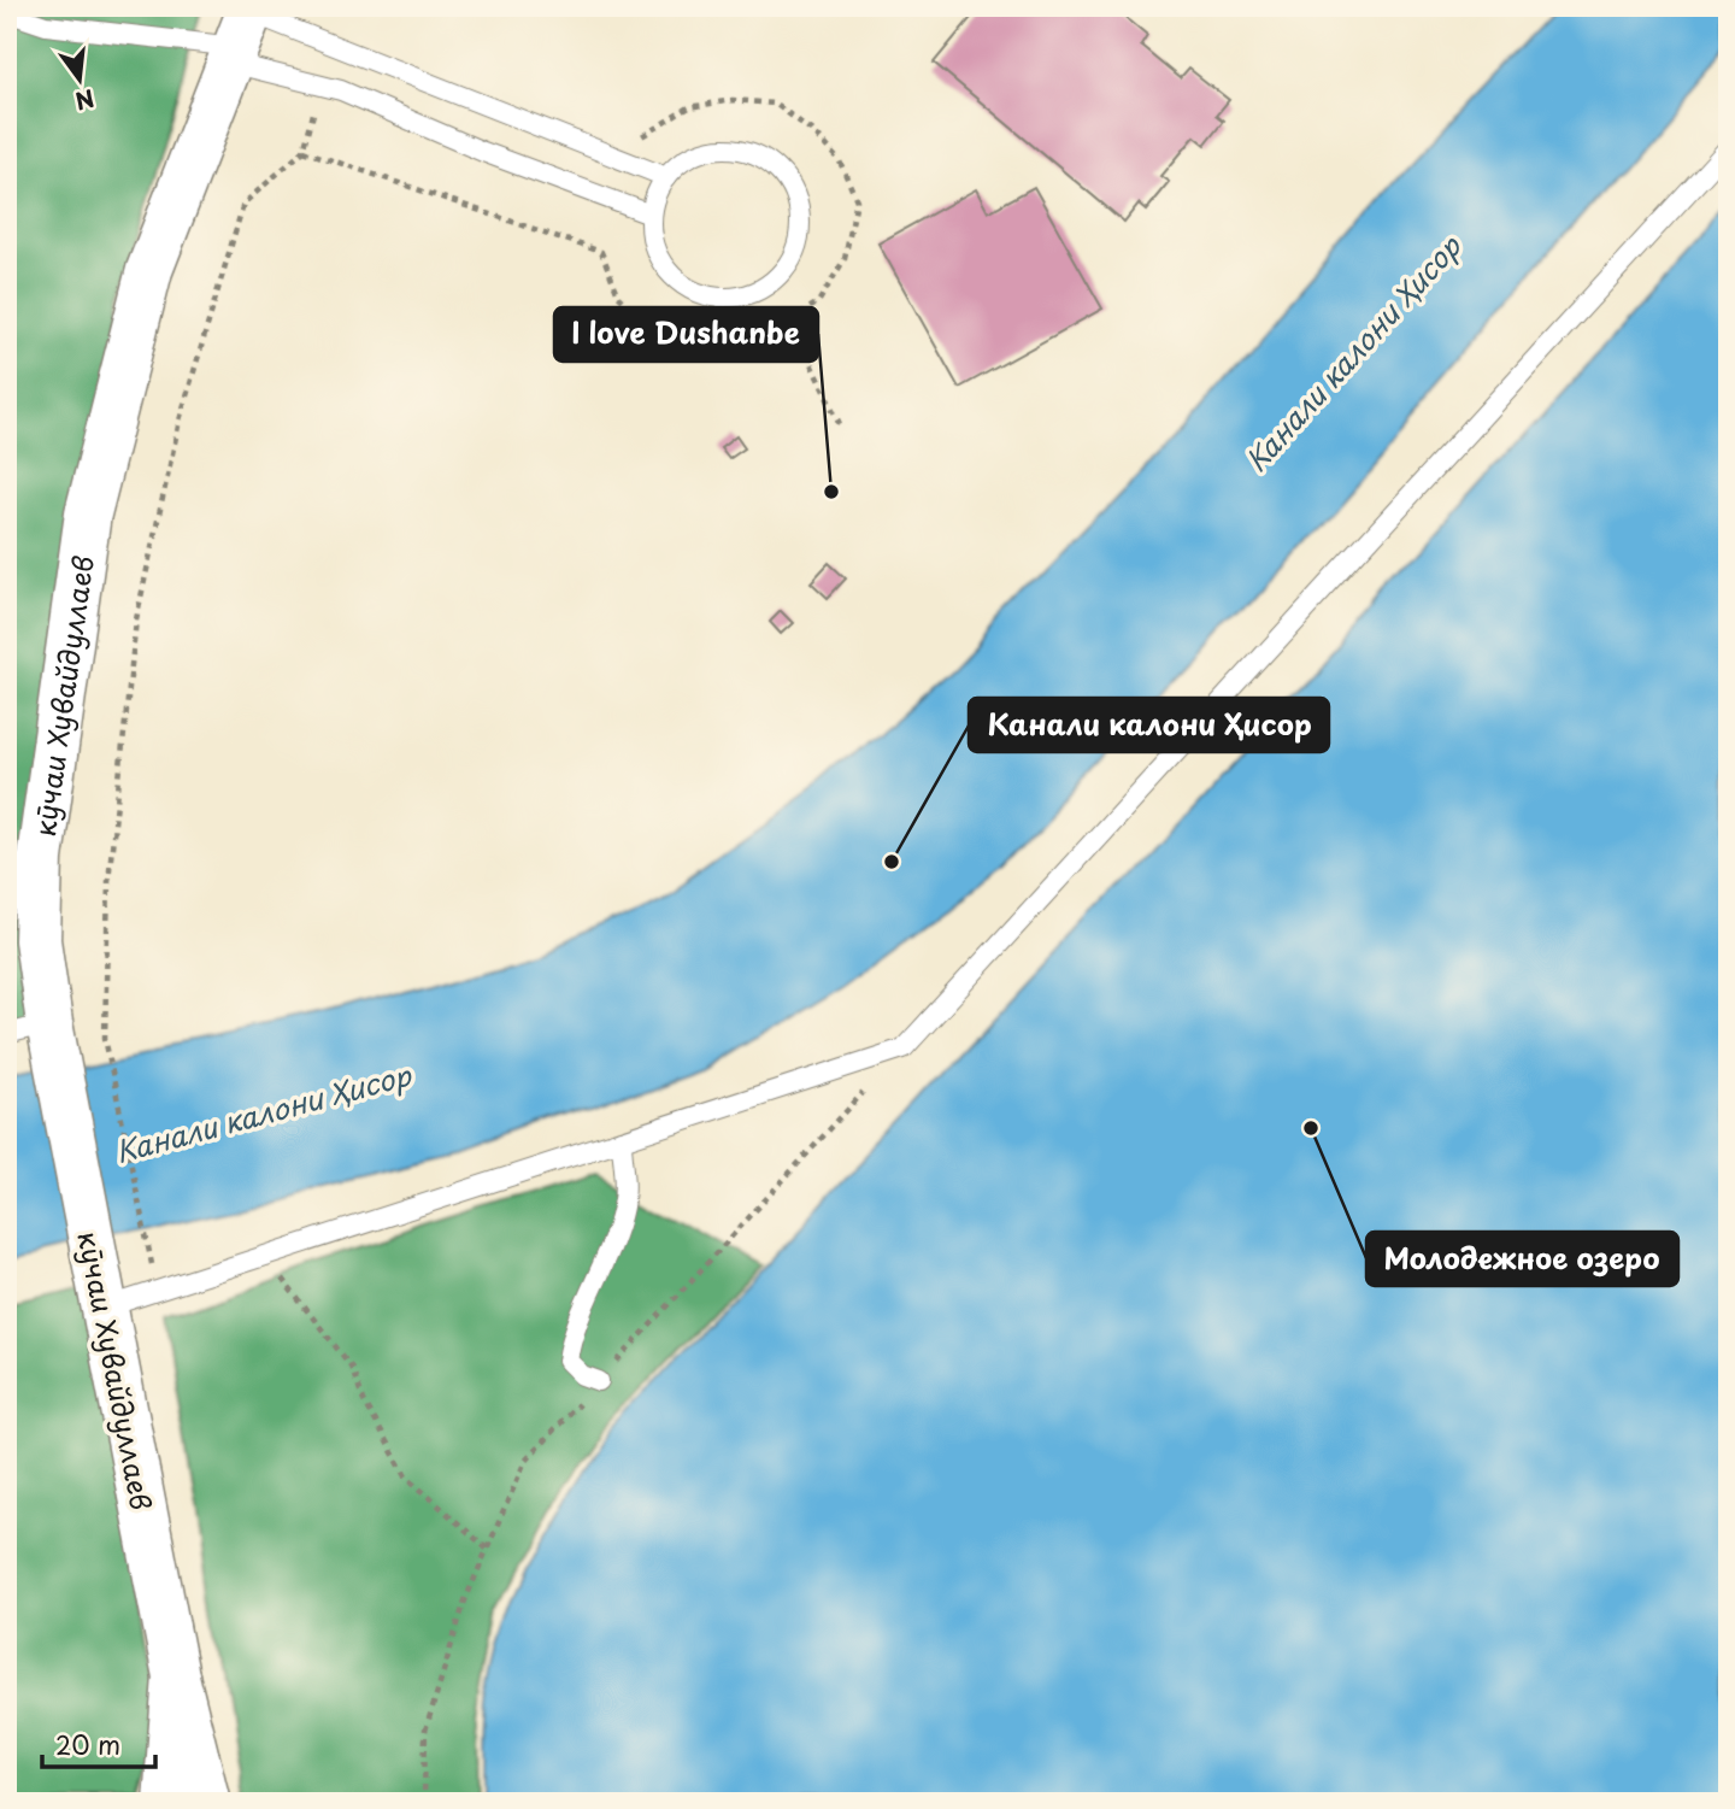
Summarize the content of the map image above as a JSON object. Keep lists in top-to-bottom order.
{
  "streets": {
    "main road": ["кӯчаи Хувайдуллаев"]
  },
  "water": ["Канали калони Ҳисор"],
  "places": ["I love Dushanbe", "Канали калони Ҳисор", "Молодежное озеро"],
  "scale_bar": "20 m",
  "north": "bottom"
}
